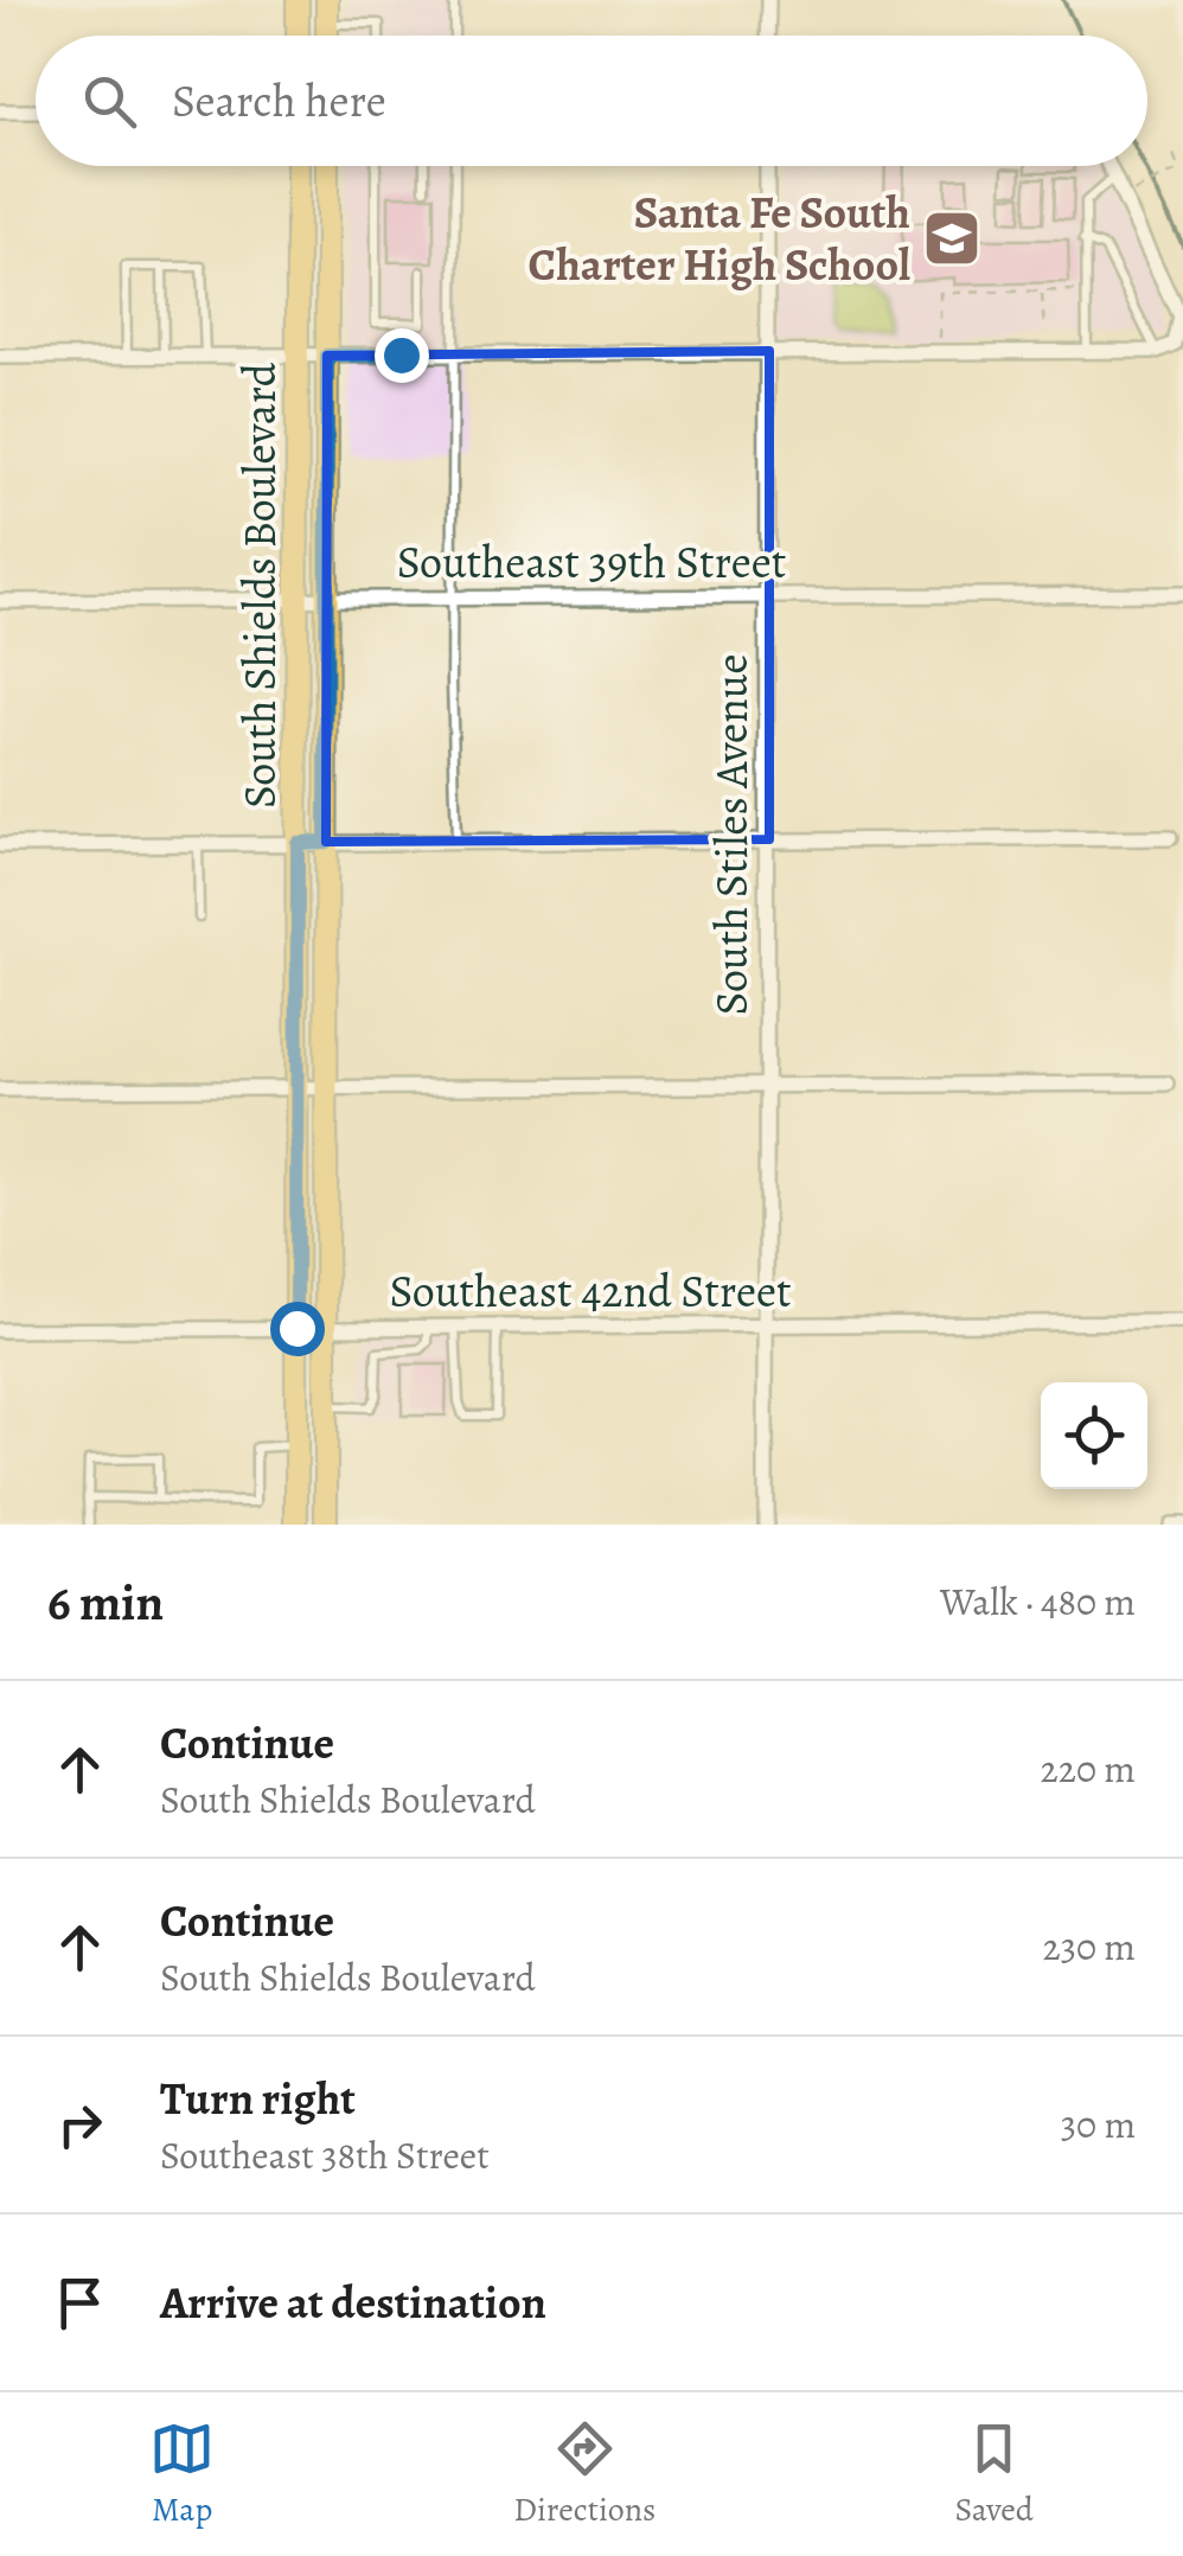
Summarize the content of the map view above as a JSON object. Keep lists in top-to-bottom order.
{
  "streets": {
    "main road": ["South Shields Boulevard"],
    "street": ["Southeast 39th Street", "South Stiles Avenue", "Southeast 42nd Street"]
  },
  "crossings": [
    ["Southeast 39th Street", "South Shields Boulevard"],
    ["Southeast 39th Street", "South Stiles Avenue"],
    ["South Shields Boulevard", "Southeast 42nd Street"],
    ["South Stiles Avenue", "Southeast 42nd Street"]
  ],
  "places": {
    "school or university": ["Santa Fe South Charter High School"]
  },
  "page": {
    "search": "Search here",
    "heading": ["6 min", "Walk · 480 m"],
    "list": [
      ["Continue", "South Shields Boulevard", "220 m"],
      ["Continue", "South Shields Boulevard", "230 m"],
      ["Turn right", "Southeast 38th Street", "30 m"],
      "Arrive at destination"
    ],
    "nav": ["Map", "Directions", "Saved"]
  }
}
